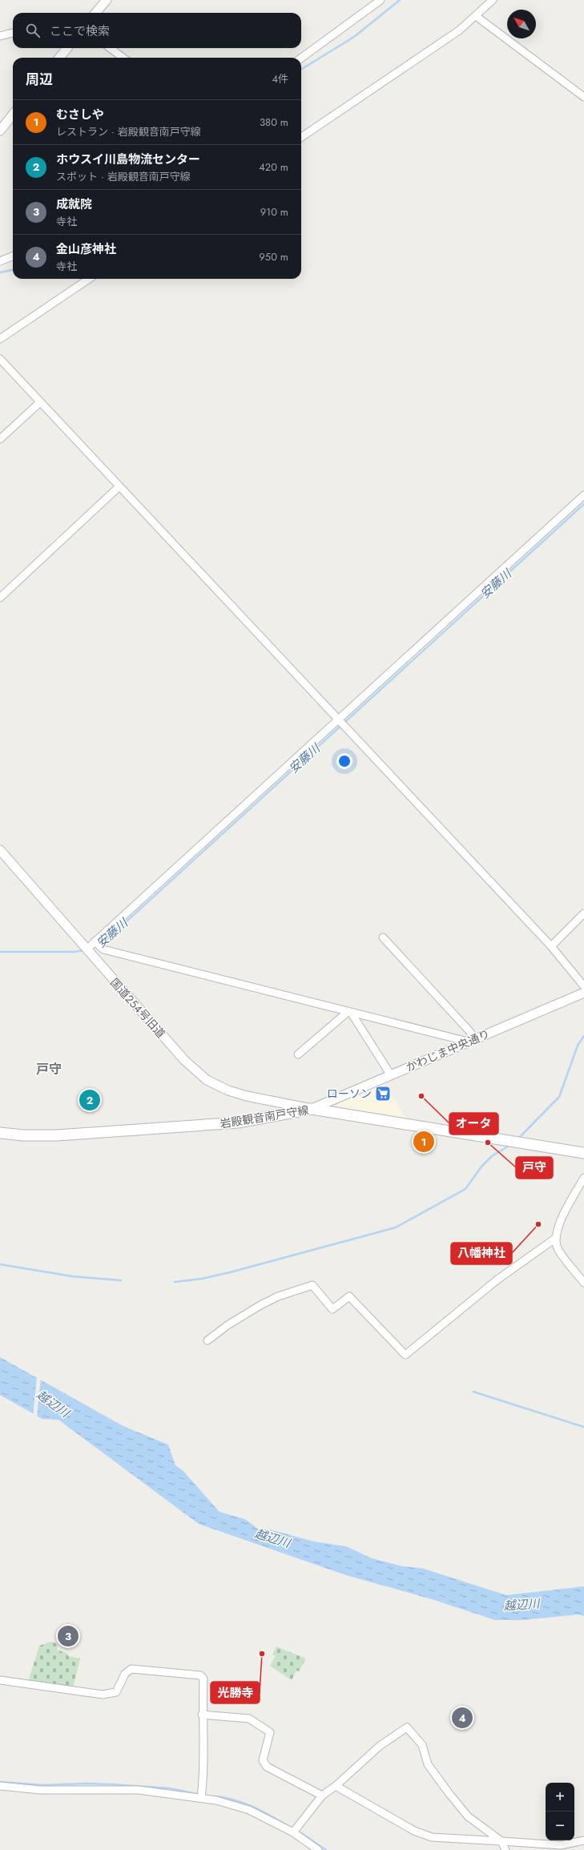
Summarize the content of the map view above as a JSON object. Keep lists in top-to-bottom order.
{
  "streets": {
    "main road": ["岩殿観音南戸守線"],
    "street": ["国道254号旧道", "かわじま中央通り"]
  },
  "crossings": [
    ["国道254号旧道", "かわじま中央通り"],
    ["国道254号旧道", "岩殿観音南戸守線"],
    ["かわじま中央通り", "岩殿観音南戸守線"]
  ],
  "districts": ["戸守"],
  "water": ["安藤川", "越辺川"],
  "places": {
    "supermarket": ["ローソン"],
    "other": [
      "オータ",
      "戸守",
      "八幡神社",
      "光勝寺"
    ]
  },
  "north": "top left",
  "page": {
    "search": "ここで検索",
    "heading": ["周辺", "4件"],
    "list": [
      {
        "mark": "1",
        "name": "むさしや",
        "note": "レストラン · 岩殿観音南戸守線",
        "value": "380 m"
      },
      {
        "mark": "2",
        "name": "ホウスイ川島物流センター",
        "note": "スポット · 岩殿観音南戸守線",
        "value": "420 m"
      },
      {
        "mark": "3",
        "name": "成就院",
        "note": "寺社",
        "value": "910 m"
      },
      {
        "mark": "4",
        "name": "金山彦神社",
        "note": "寺社",
        "value": "950 m"
      }
    ],
    "pins": [
      "2",
      "1",
      "3",
      "4"
    ],
    "map_buttons": ["+", "−"]
  }
}
